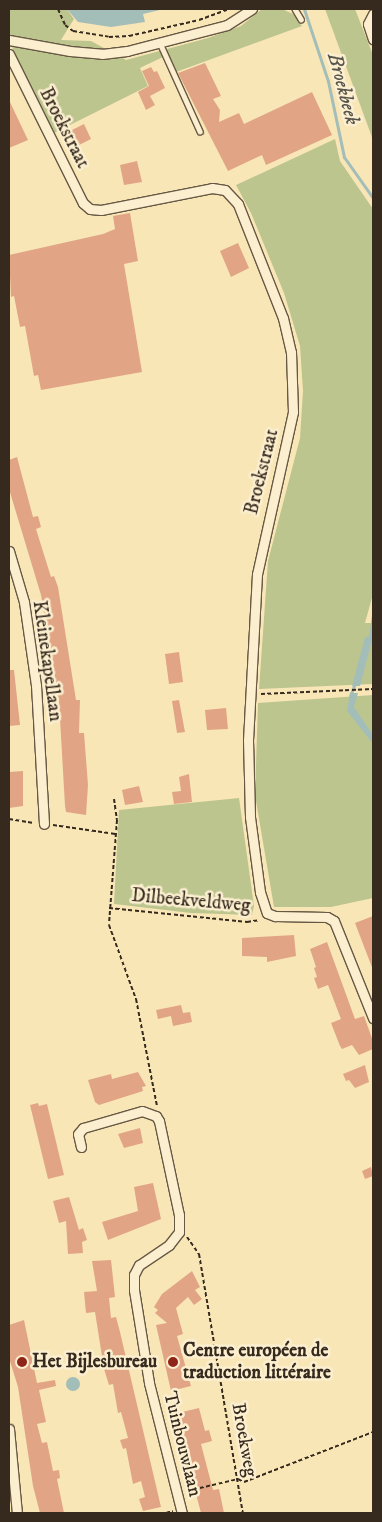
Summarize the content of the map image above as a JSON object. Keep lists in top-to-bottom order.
{
  "streets": {
    "street": ["Broekstraat", "Kleinekapellaan", "Tuinbouwlaan"],
    "path": ["Dilbeekveldweg", "Broekweg"]
  },
  "crossings": [
    ["Broekstraat", "Dilbeekveldweg"],
    ["Broekweg", "Tuinbouwlaan"]
  ],
  "water": ["Broekbeek"],
  "places": ["Het Bijlesbureau", "Centre européen de traduction littéraire"]
}
